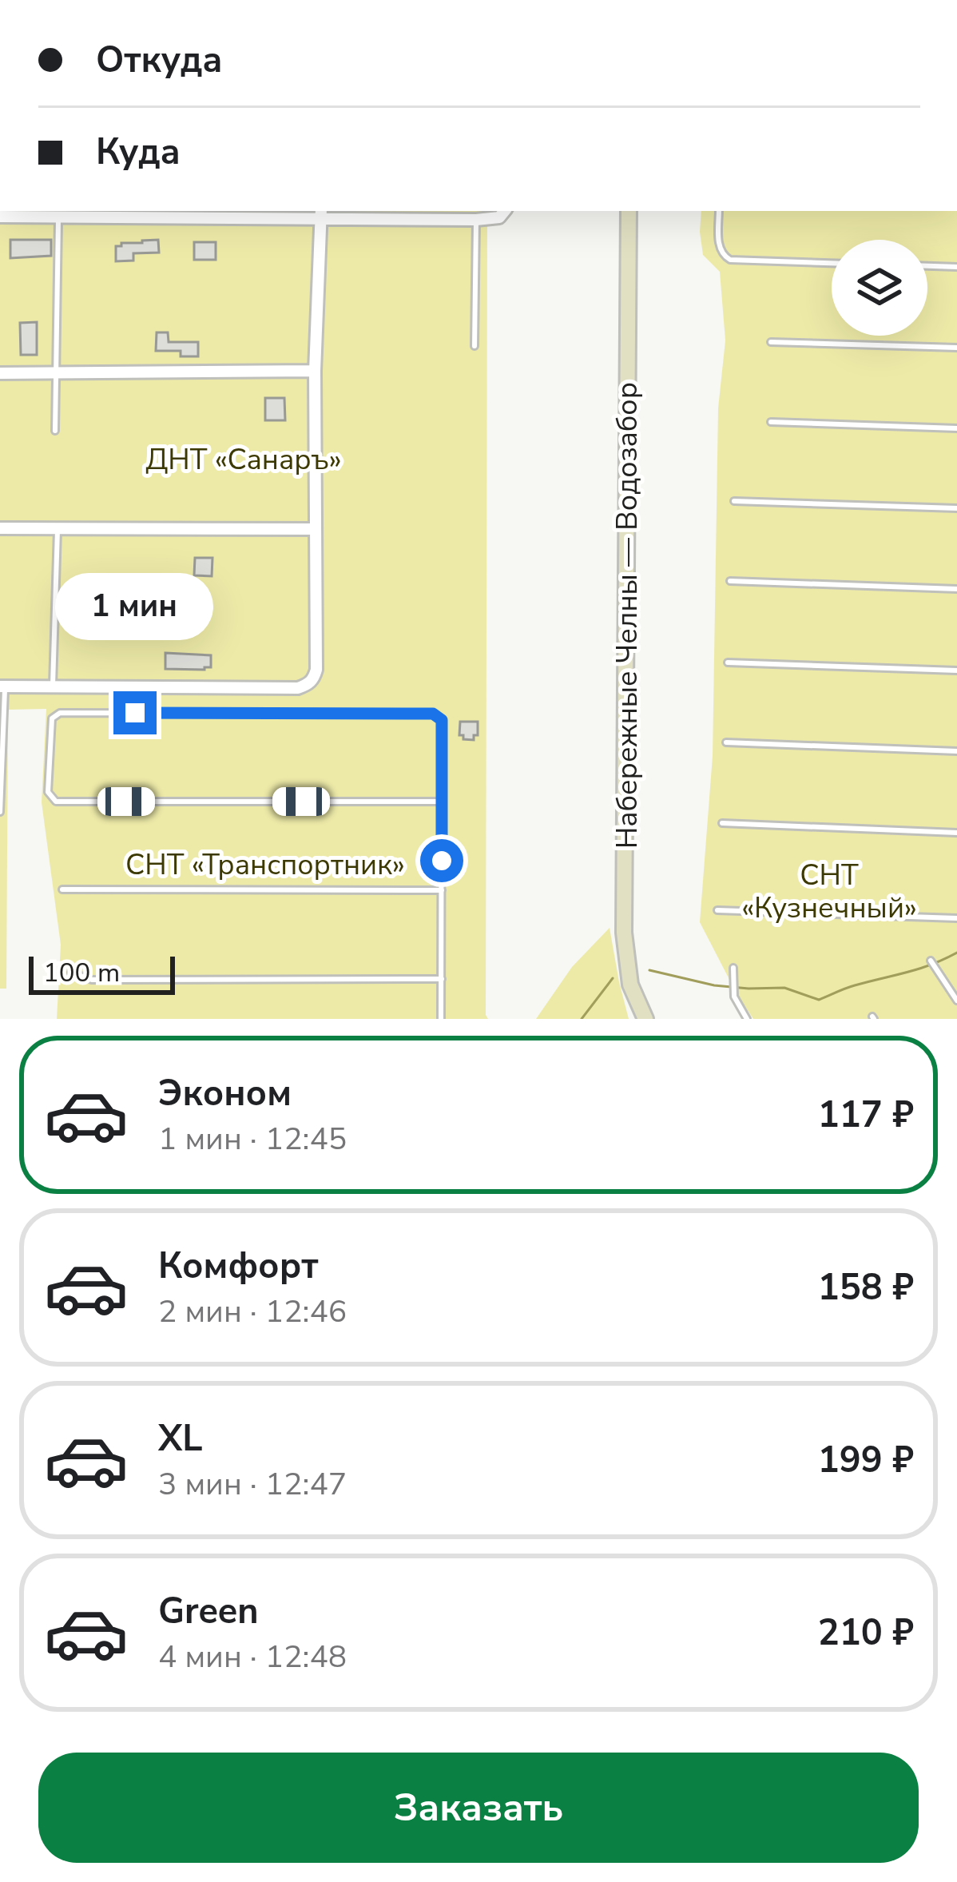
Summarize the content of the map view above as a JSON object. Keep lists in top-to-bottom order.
{
  "streets": {
    "main road": ["Набережные Челны — Водозабор"]
  },
  "parks": ["ДНТ «Санаръ»", "СНТ «Транспортник»", "СНТ «Кузнечный»"],
  "scale_bar": "100 m",
  "page": {
    "banner": ["Откуда", "Куда"],
    "bubble": "1 мин",
    "scale": "100 m",
    "list": [
      {
        "name": "Эконом",
        "note": "1 мин · 12:45",
        "value": "117 ₽"
      },
      {
        "name": "Комфорт",
        "note": "2 мин · 12:46",
        "value": "158 ₽"
      },
      {
        "name": "XL",
        "note": "3 мин · 12:47",
        "value": "199 ₽"
      },
      {
        "name": "Green",
        "note": "4 мин · 12:48",
        "value": "210 ₽"
      }
    ],
    "buttons": "Заказать"
  }
}
